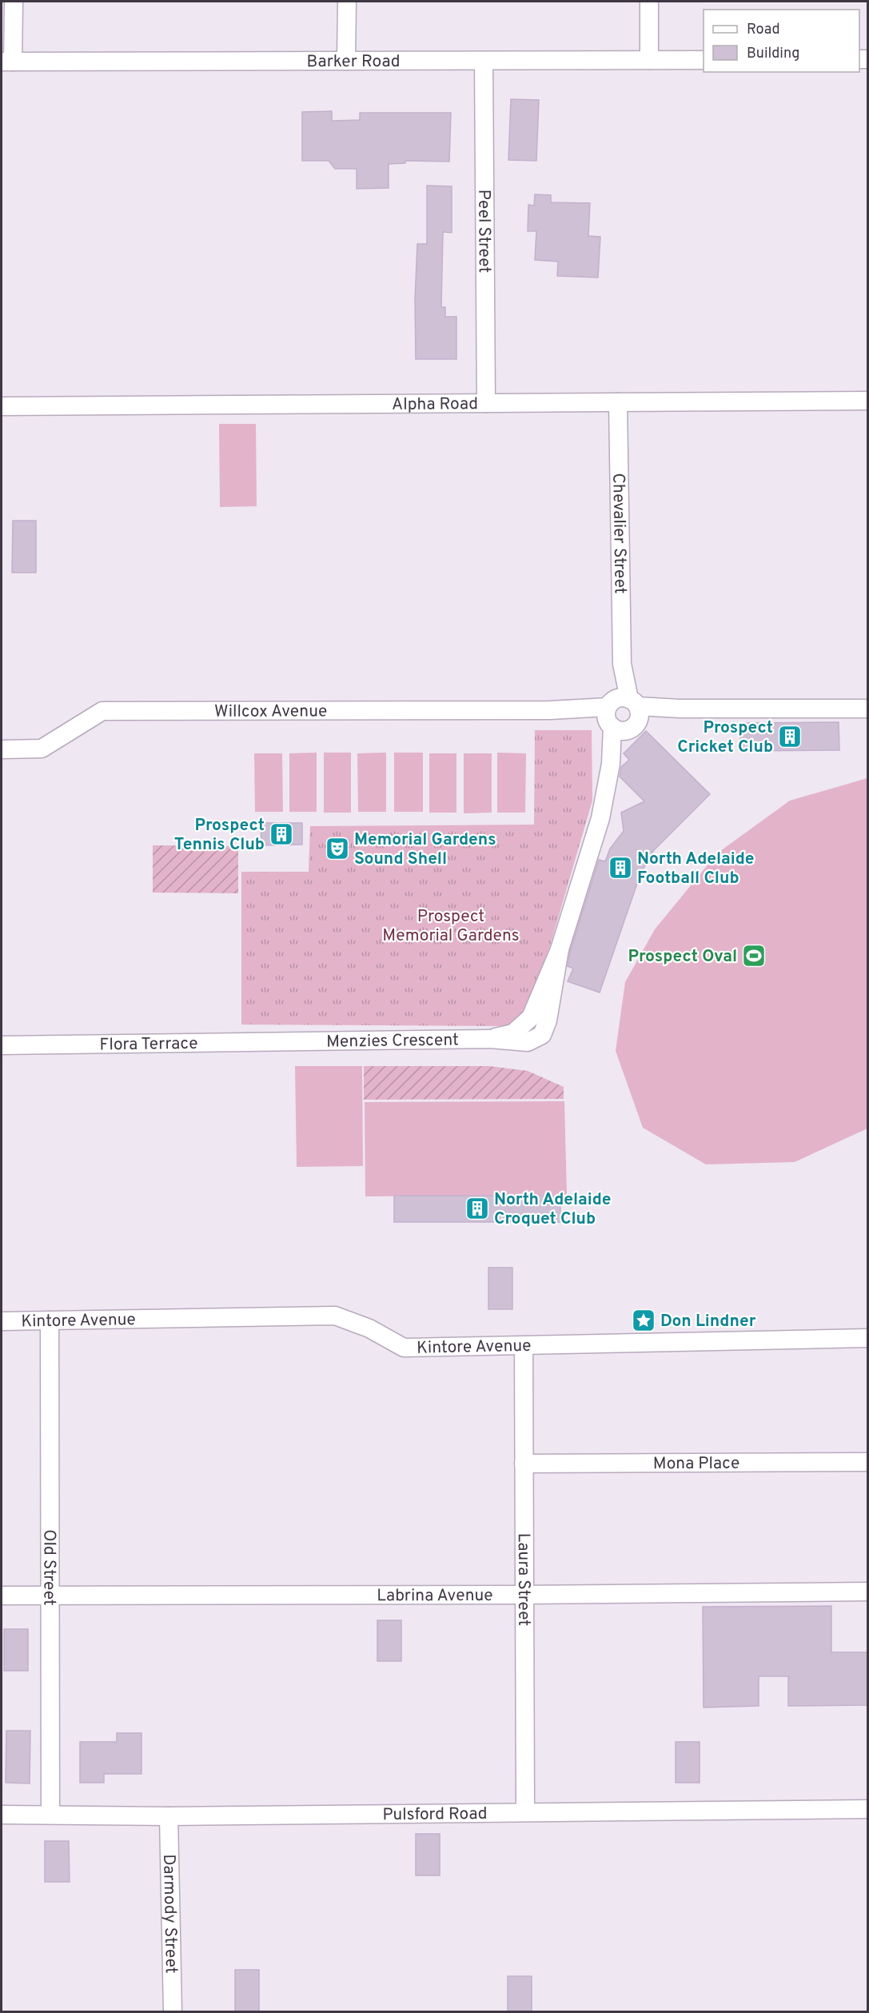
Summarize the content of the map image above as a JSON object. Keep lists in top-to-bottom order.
{
  "streets": {
    "street": [
      "Barker Road",
      "Peel Street",
      "Alpha Road",
      "Chevalier Street",
      "Willcox Avenue",
      "Menzies Crescent",
      "Flora Terrace",
      "Kintore Avenue",
      "Mona Place",
      "Old Street",
      "Laura Street",
      "Labrina Avenue",
      "Pulsford Road",
      "Darmody Street"
    ]
  },
  "crossings": [
    ["Barker Road", "Peel Street"],
    ["Peel Street", "Alpha Road"],
    ["Alpha Road", "Chevalier Street"],
    ["Chevalier Street", "Willcox Avenue"],
    ["Chevalier Street", "Menzies Crescent"],
    ["Willcox Avenue", "Menzies Crescent"],
    ["Menzies Crescent", "Flora Terrace"],
    ["Kintore Avenue", "Old Street"],
    ["Kintore Avenue", "Laura Street"],
    ["Mona Place", "Laura Street"],
    ["Old Street", "Labrina Avenue"],
    ["Old Street", "Pulsford Road"],
    ["Laura Street", "Labrina Avenue"],
    ["Laura Street", "Pulsford Road"],
    ["Pulsford Road", "Darmody Street"]
  ],
  "parks": ["Prospect Memorial Gardens"],
  "places": {
    "building": [
      "Prospect Cricket Club",
      "Prospect Tennis Club",
      "North Adelaide Football Club",
      "North Adelaide Croquet Club"
    ],
    "theatre": ["Memorial Gardens Sound Shell"],
    "sports": ["Prospect Oval"],
    "place": ["Don Lindner"]
  },
  "legend": ["Road", "Building"]
}
